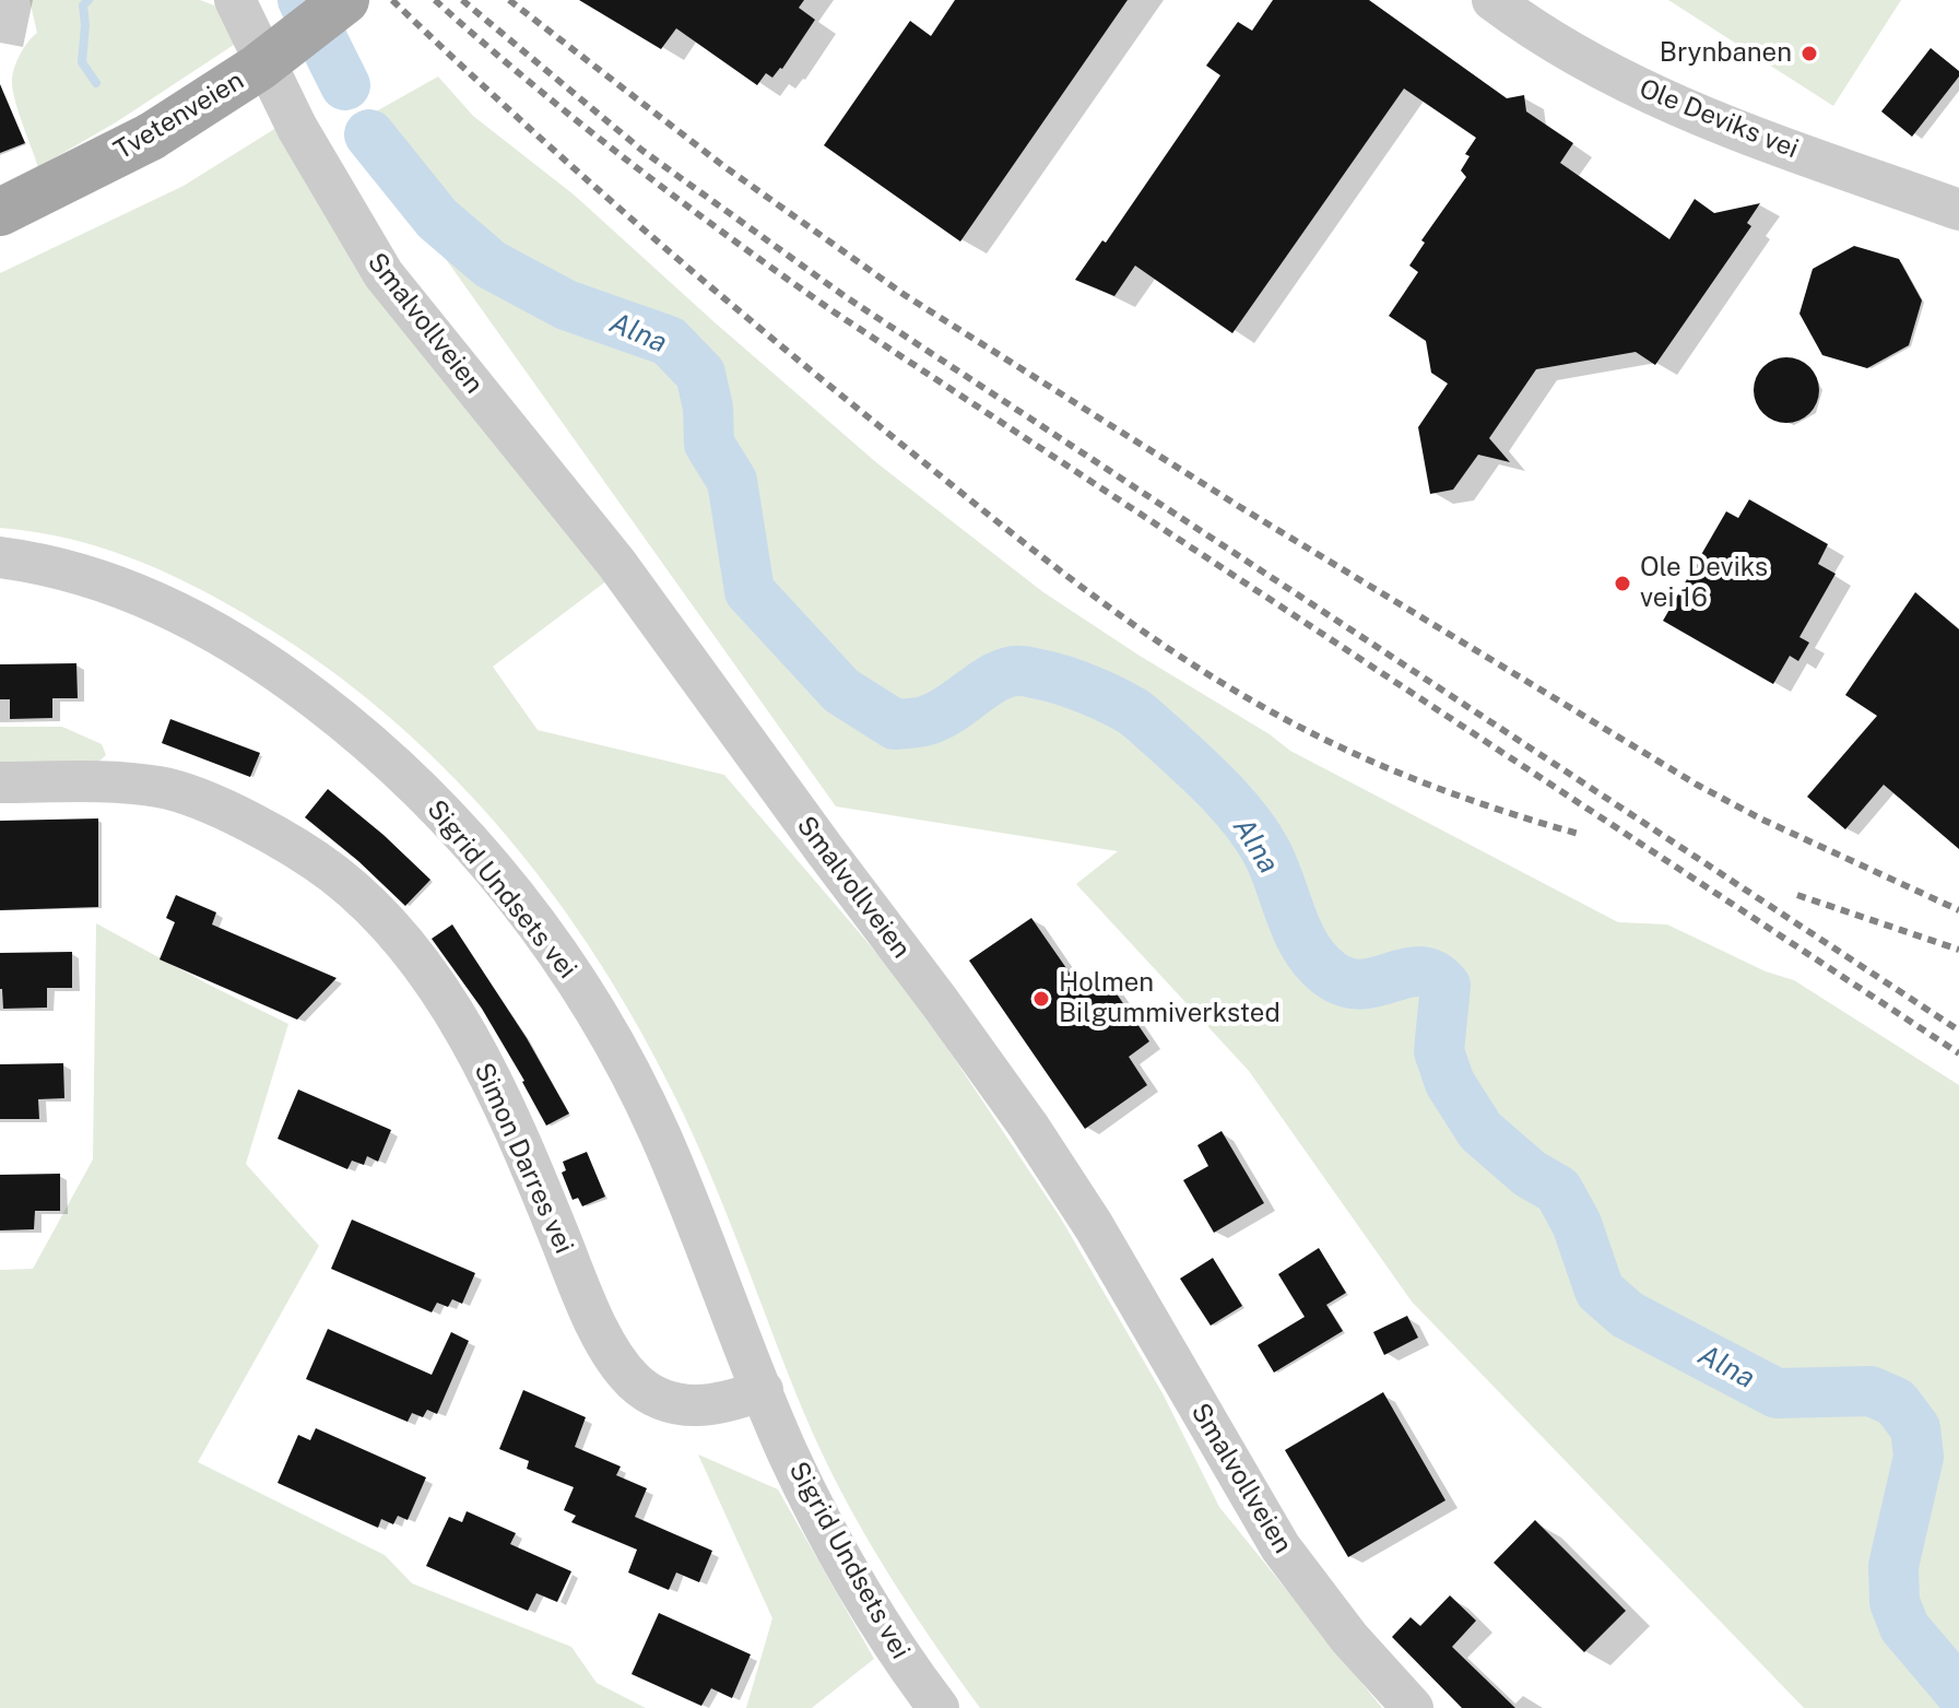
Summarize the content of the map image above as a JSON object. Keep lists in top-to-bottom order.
{
  "streets": {
    "main road": ["Tvetenveien"],
    "street": [
      "Ole Deviks vei",
      "Smalvollveien",
      "Sigrid Undsets vei",
      "Simon Darres vei"
    ]
  },
  "crossings": [
    ["Sigrid Undsets vei", "Simon Darres vei"]
  ],
  "water": ["Alna"],
  "places": ["Brynbanen", "Ole Deviks vei 16", "Holmen Bilgummiverksted"]
}
